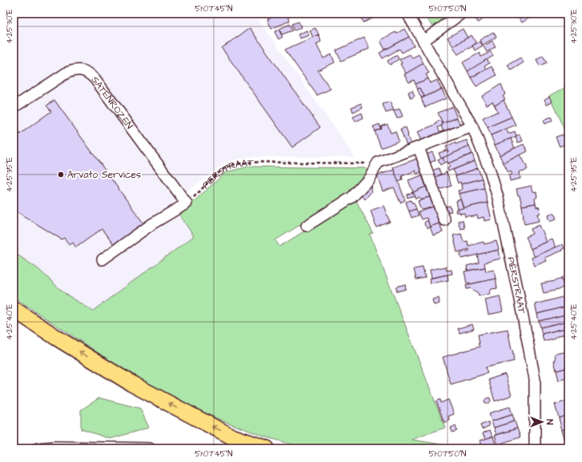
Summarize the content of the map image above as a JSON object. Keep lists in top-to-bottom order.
{
  "streets": {
    "street": ["SATENROZEN", "PIERSTRAAT"]
  },
  "crossings": [
    ["SATENROZEN", "PIERSTRAAT"]
  ],
  "places": ["Arvato Services"],
  "north": "right",
  "coordinates": [
    "51°07'45\"N",
    "51°07'50\"N",
    "4°25'30\"E",
    "4°25'35\"E",
    "4°25'40\"E"
  ]
}
